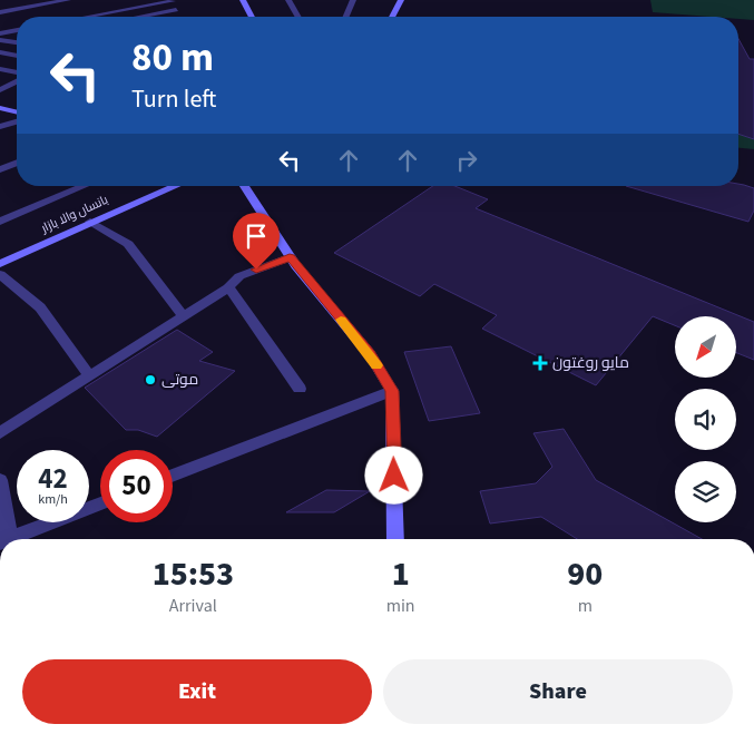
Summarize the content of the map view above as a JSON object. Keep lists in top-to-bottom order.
{
  "streets": {
    "main road": ["بانساں والا بازار"]
  },
  "places": {
    "health": ["مایو روغتون"],
    "other": ["موتی"]
  },
  "north": "bottom left",
  "page": {
    "turn": ["80 m", "Turn left"],
    "speed": "42 km/h",
    "limit": "50",
    "eta": [
      "15:53",
      "Arrival",
      "1",
      "min",
      "90",
      "m"
    ],
    "buttons": ["Exit", "Share"]
  }
}
